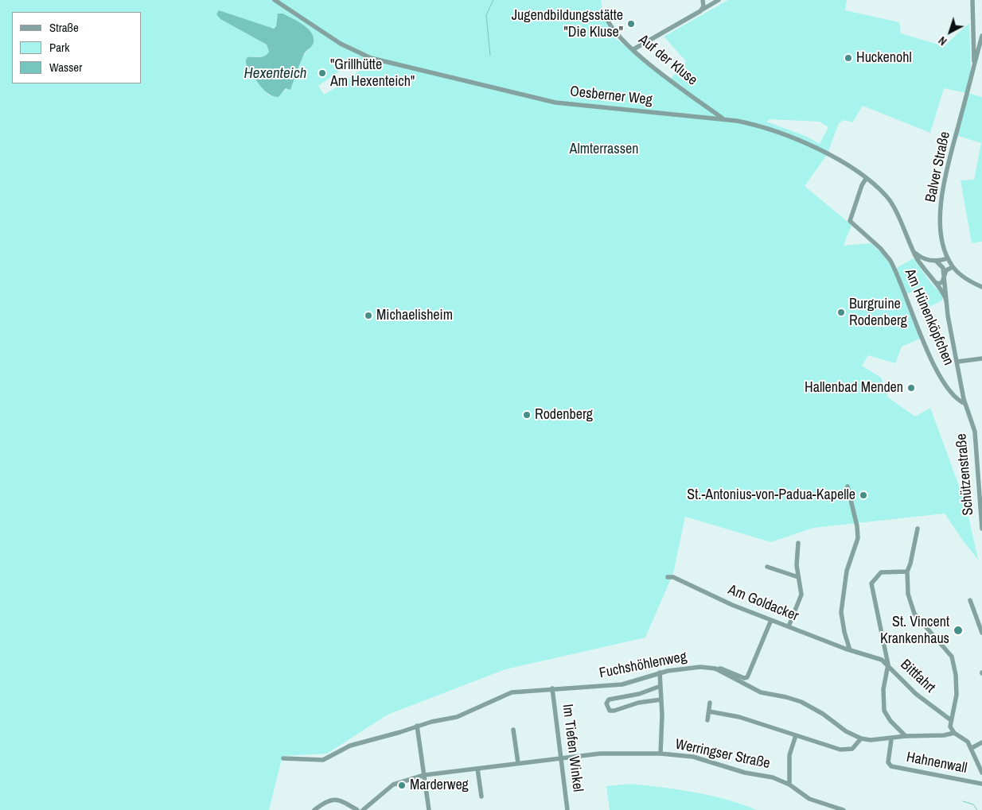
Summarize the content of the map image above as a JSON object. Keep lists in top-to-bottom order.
{
  "streets": {
    "street": [
      "Auf der Kluse",
      "Oesberner Weg",
      "Balver Straße",
      "Am Hünenköpfchen",
      "Schützenstraße",
      "Am Goldacker",
      "Fuchshöhlenweg",
      "Bittfahrt",
      "Im Tiefen Winkel",
      "Werringser Straße",
      "Hahnenwall"
    ]
  },
  "crossings": [
    ["Auf der Kluse", "Oesberner Weg"],
    ["Oesberner Weg", "Am Hünenköpfchen"],
    ["Oesberner Weg", "Schützenstraße"],
    ["Am Hünenköpfchen", "Schützenstraße"],
    ["Am Goldacker", "Bittfahrt"],
    ["Fuchshöhlenweg", "Im Tiefen Winkel"],
    ["Fuchshöhlenweg", "Hahnenwall"],
    ["Im Tiefen Winkel", "Werringser Straße"]
  ],
  "water": ["Hexenteich"],
  "parks": ["Almterrassen"],
  "places": [
    "Jugendbildungsstätte \"Die Kluse\"",
    "Huckenohl",
    "\"Grillhütte Am Hexenteich\"",
    "Burgruine Rodenberg",
    "Michaelisheim",
    "Hallenbad Menden",
    "Rodenberg",
    "St.-Antonius-von-Padua-Kapelle",
    "St. Vincent Krankenhaus",
    "Marderweg"
  ],
  "legend": ["Straße", "Park", "Wasser"],
  "north": "bottom left"
}
